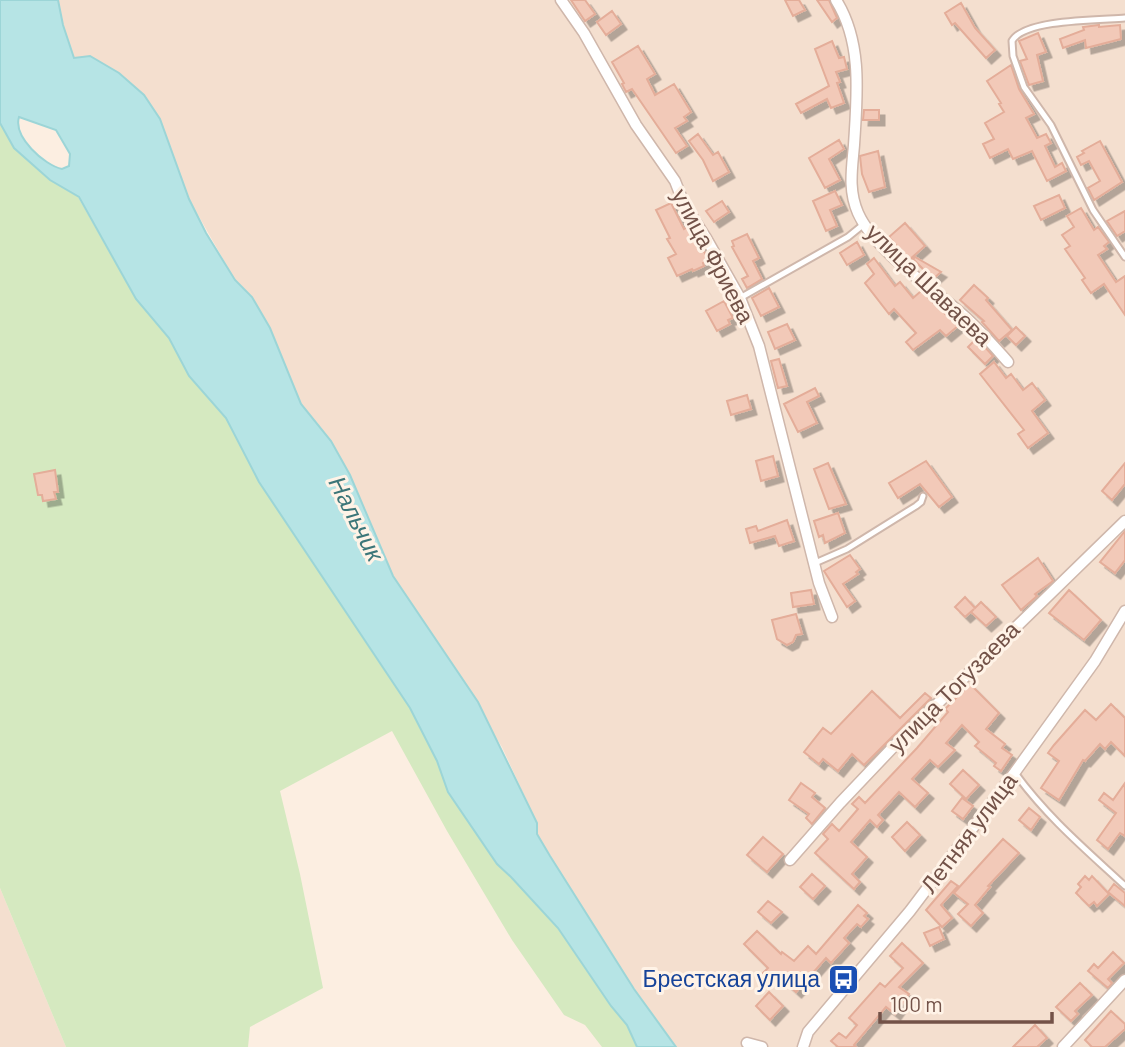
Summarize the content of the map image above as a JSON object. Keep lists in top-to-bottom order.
{
  "streets": {
    "street": [
      "улица Фриева",
      "улица Шаваева",
      "улица Тогузаева",
      "Летняя улица"
    ]
  },
  "water": ["Нальчик"],
  "places": {
    "bus stop": ["Брестская улица"]
  },
  "scale_bar": "100 m"
}
